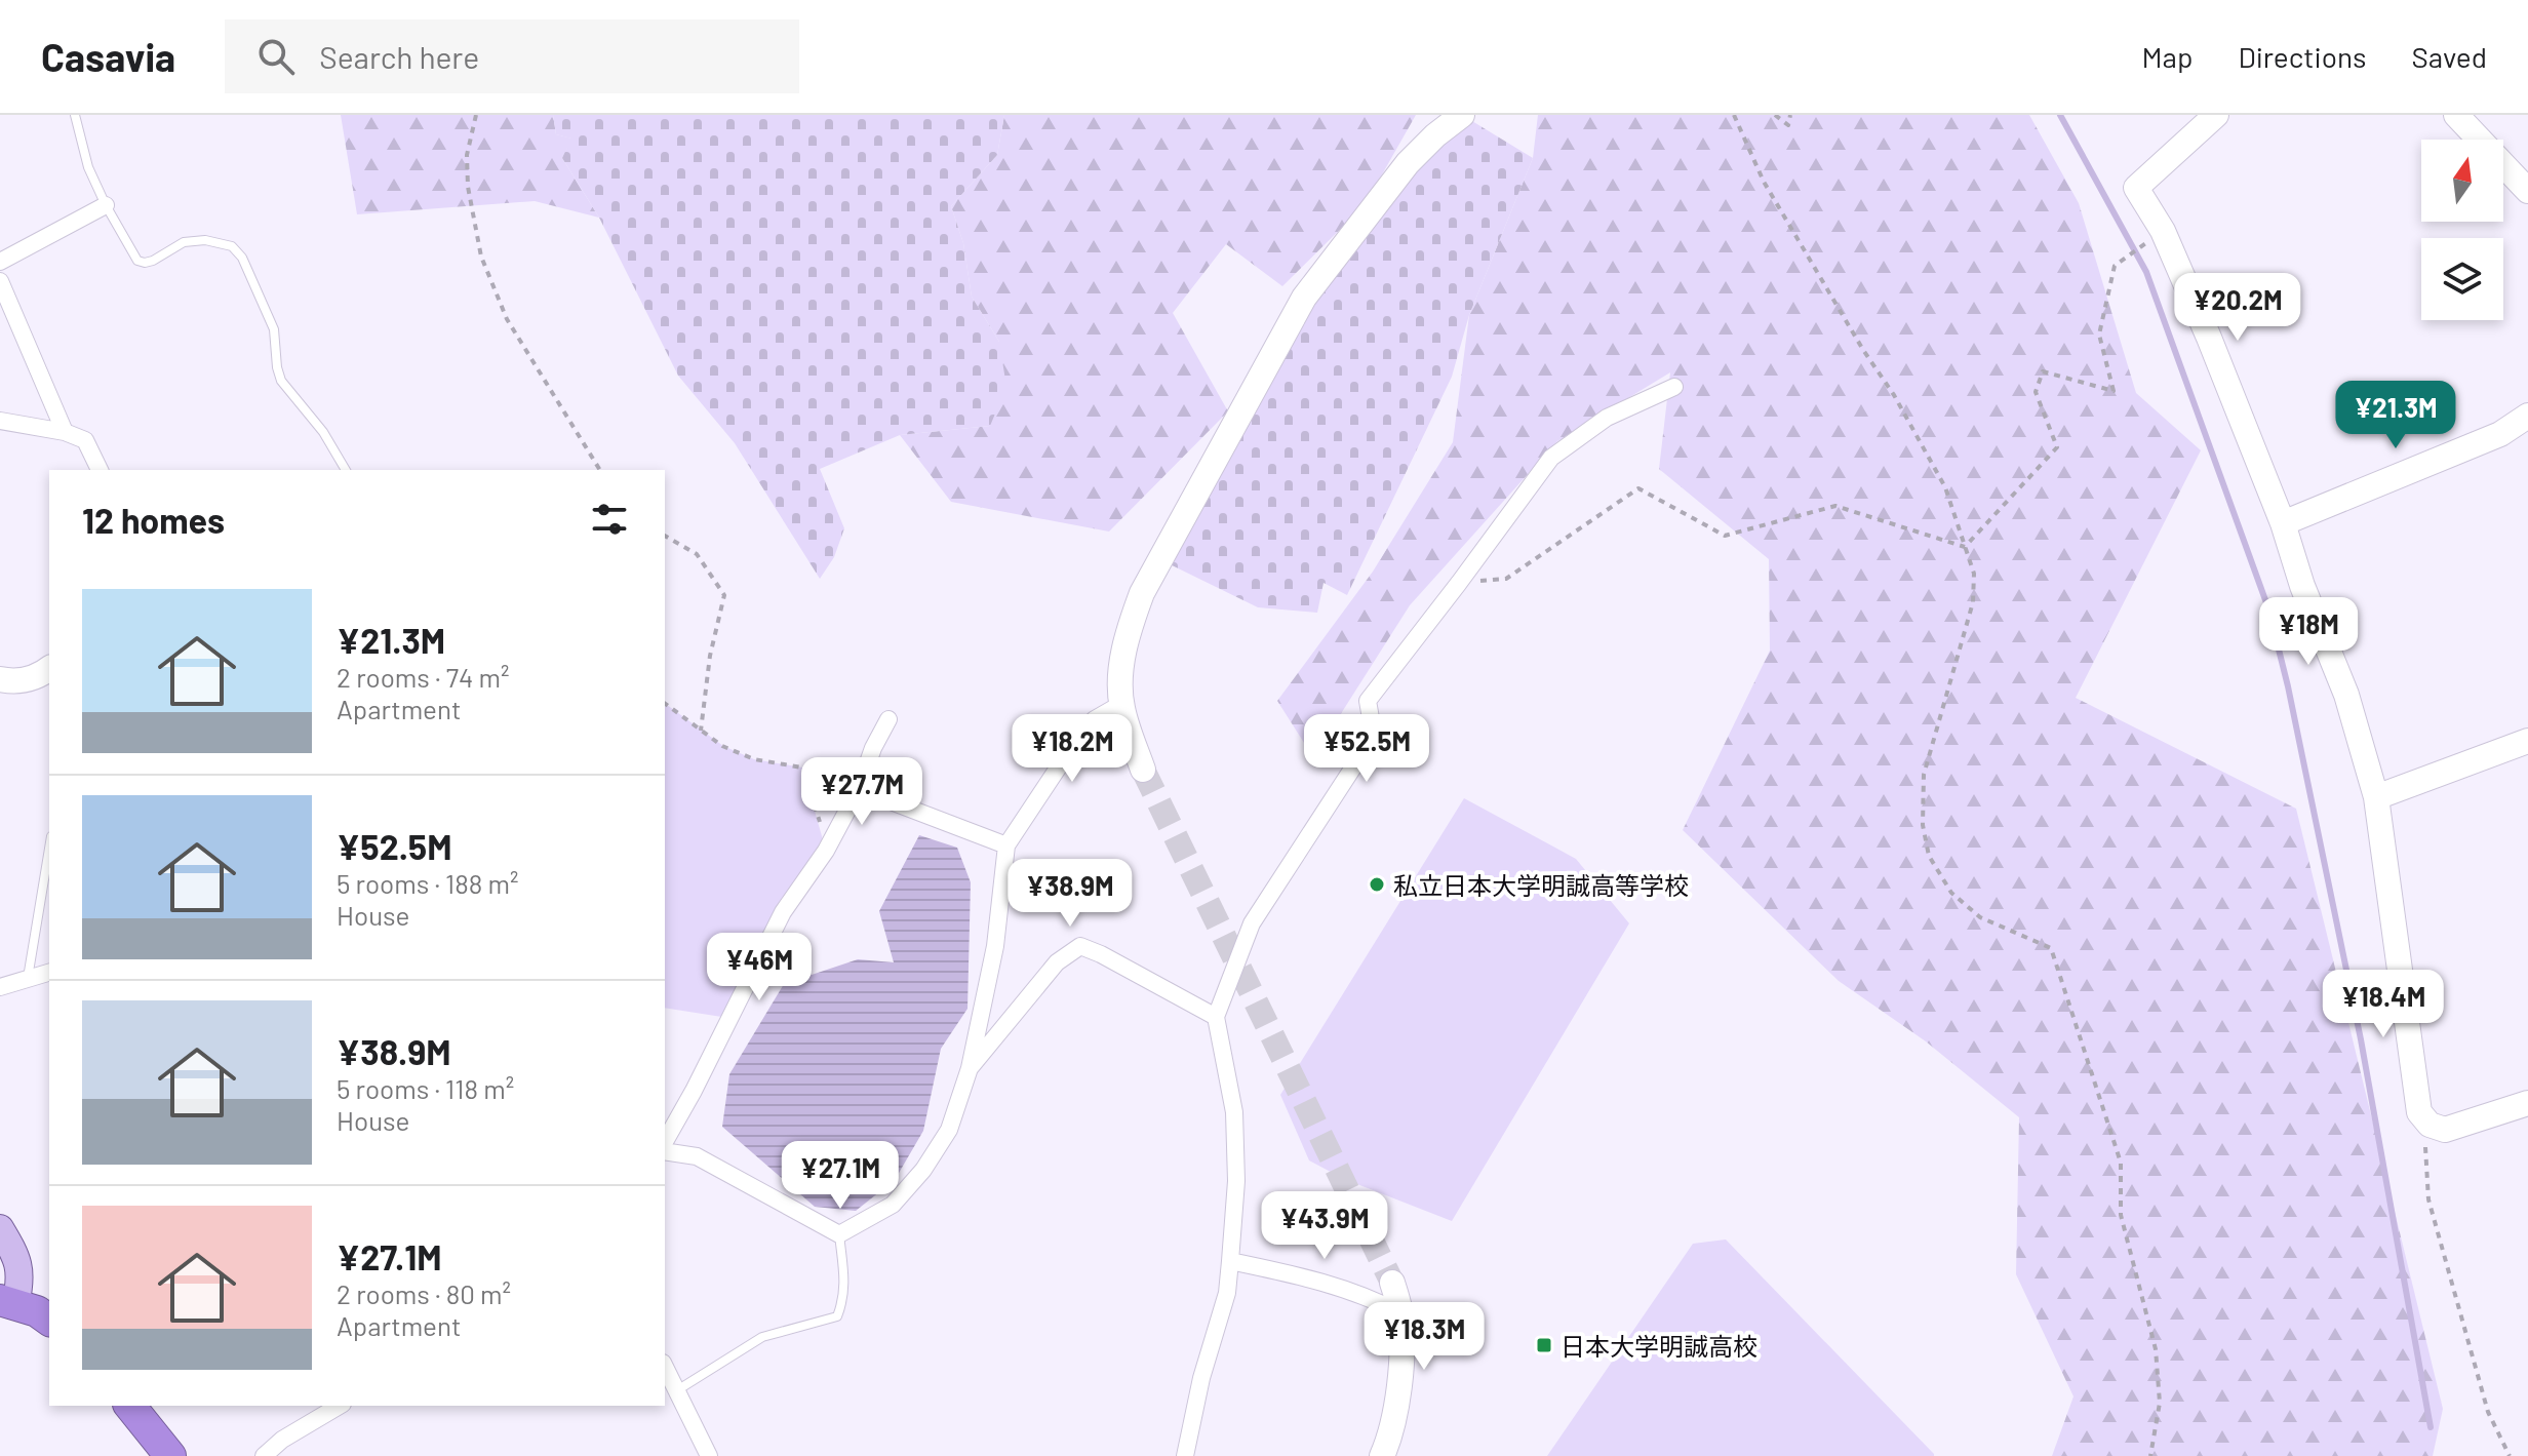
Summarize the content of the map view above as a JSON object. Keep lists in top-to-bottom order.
{
  "places": {
    "other": ["私立日本大学明誠高等学校"],
    "transit": ["日本大学明誠高校"]
  },
  "north": "top",
  "page": {
    "header": "Casavia",
    "search": "Search here",
    "nav": ["Map", "Directions", "Saved"],
    "price": [
      "¥20.2M",
      "¥21.3M",
      "¥18M",
      "¥18.2M",
      "¥52.5M",
      "¥27.7M",
      "¥38.9M",
      "¥46M",
      "¥18.4M",
      "¥27.1M",
      "¥43.9M",
      "¥18.3M"
    ],
    "heading": "12 homes",
    "list": [
      {
        "name": "¥21.3M",
        "note": "2 rooms · 74 m² · Apartment"
      },
      {
        "name": "¥52.5M",
        "note": "5 rooms · 188 m² · House"
      },
      {
        "name": "¥38.9M",
        "note": "5 rooms · 118 m² · House"
      },
      {
        "name": "¥27.1M",
        "note": "2 rooms · 80 m² · Apartment"
      }
    ]
  }
}
